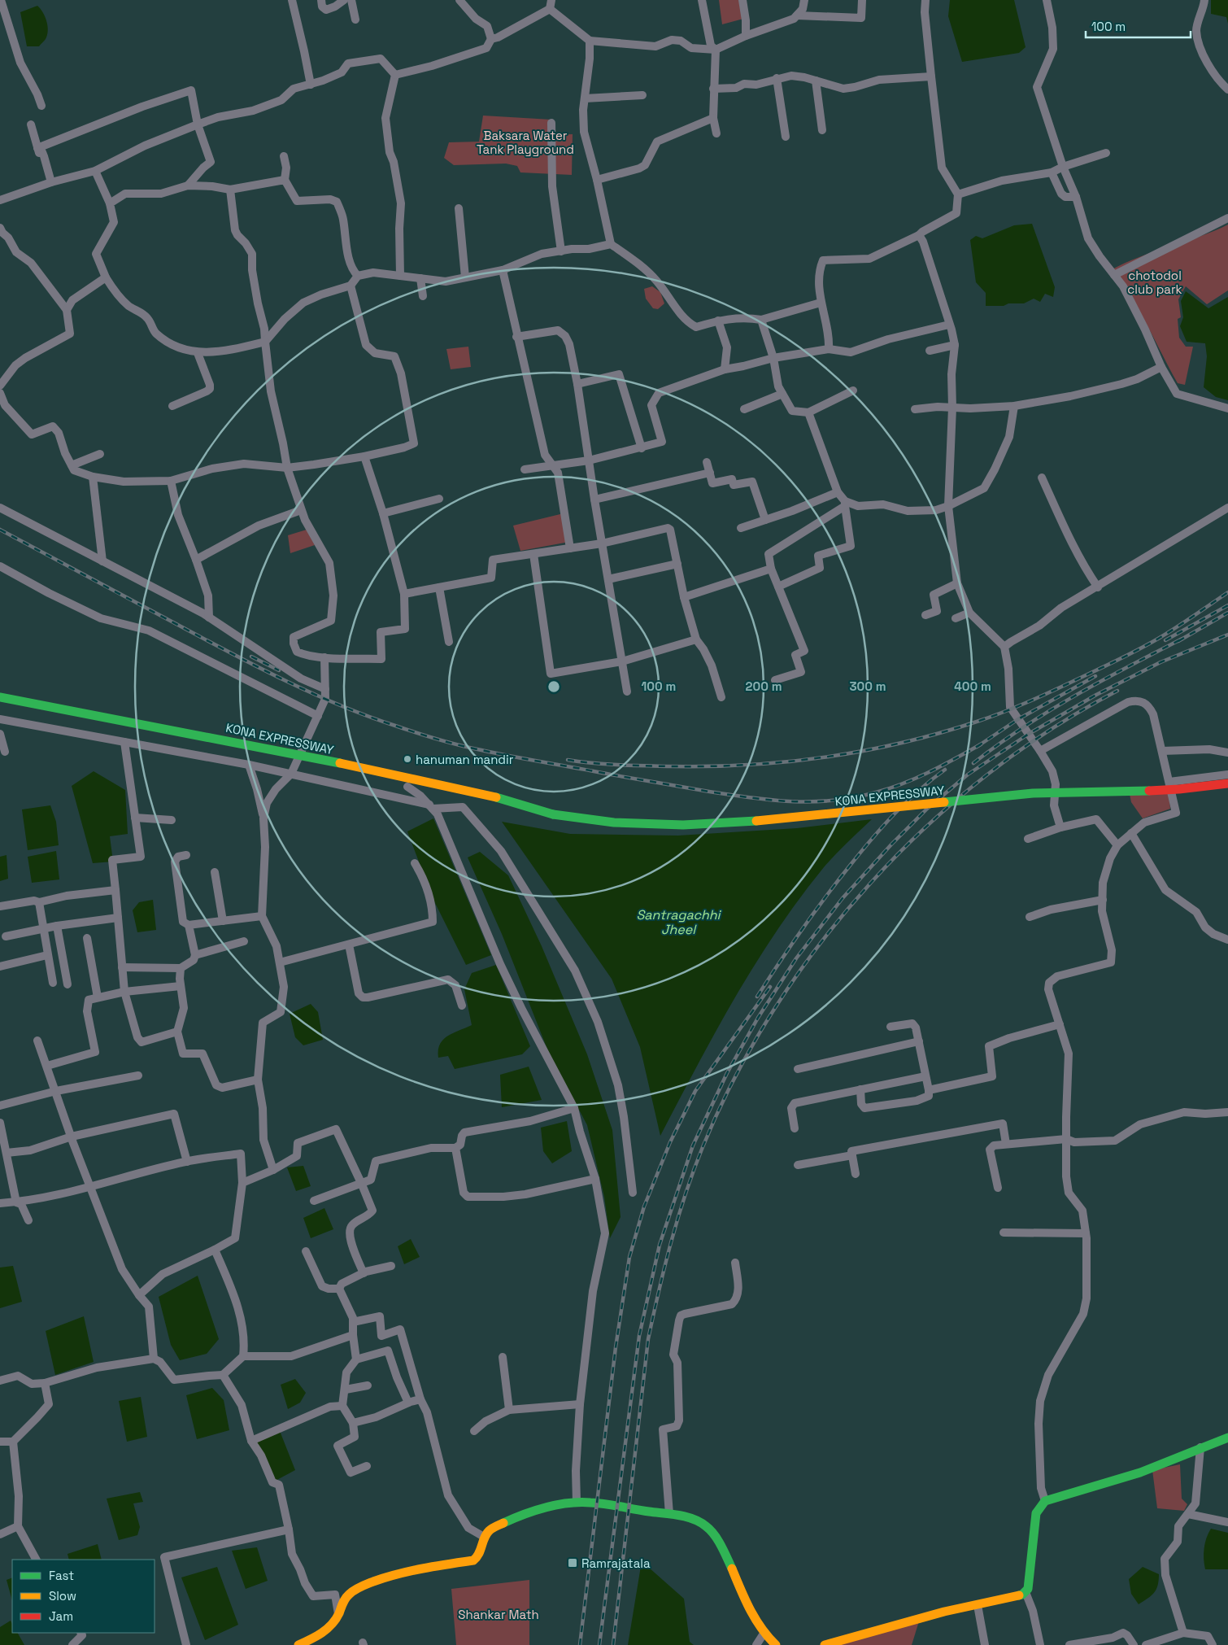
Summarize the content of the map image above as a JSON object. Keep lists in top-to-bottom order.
{
  "streets": {
    "main road": ["KONA EXPRESSWAY"]
  },
  "water": ["Santragachhi Jheel"],
  "parks": ["Baksara Water Tank Playground", "chotodol club park", "Shankar Math"],
  "places": {
    "other": ["hanuman mandir"],
    "transit": ["Ramrajatala"]
  },
  "legend": ["Fast", "Slow", "Jam"],
  "scale_bar": "100 m",
  "rings": [
    "100 m",
    "200 m",
    "300 m",
    "400 m"
  ]
}
